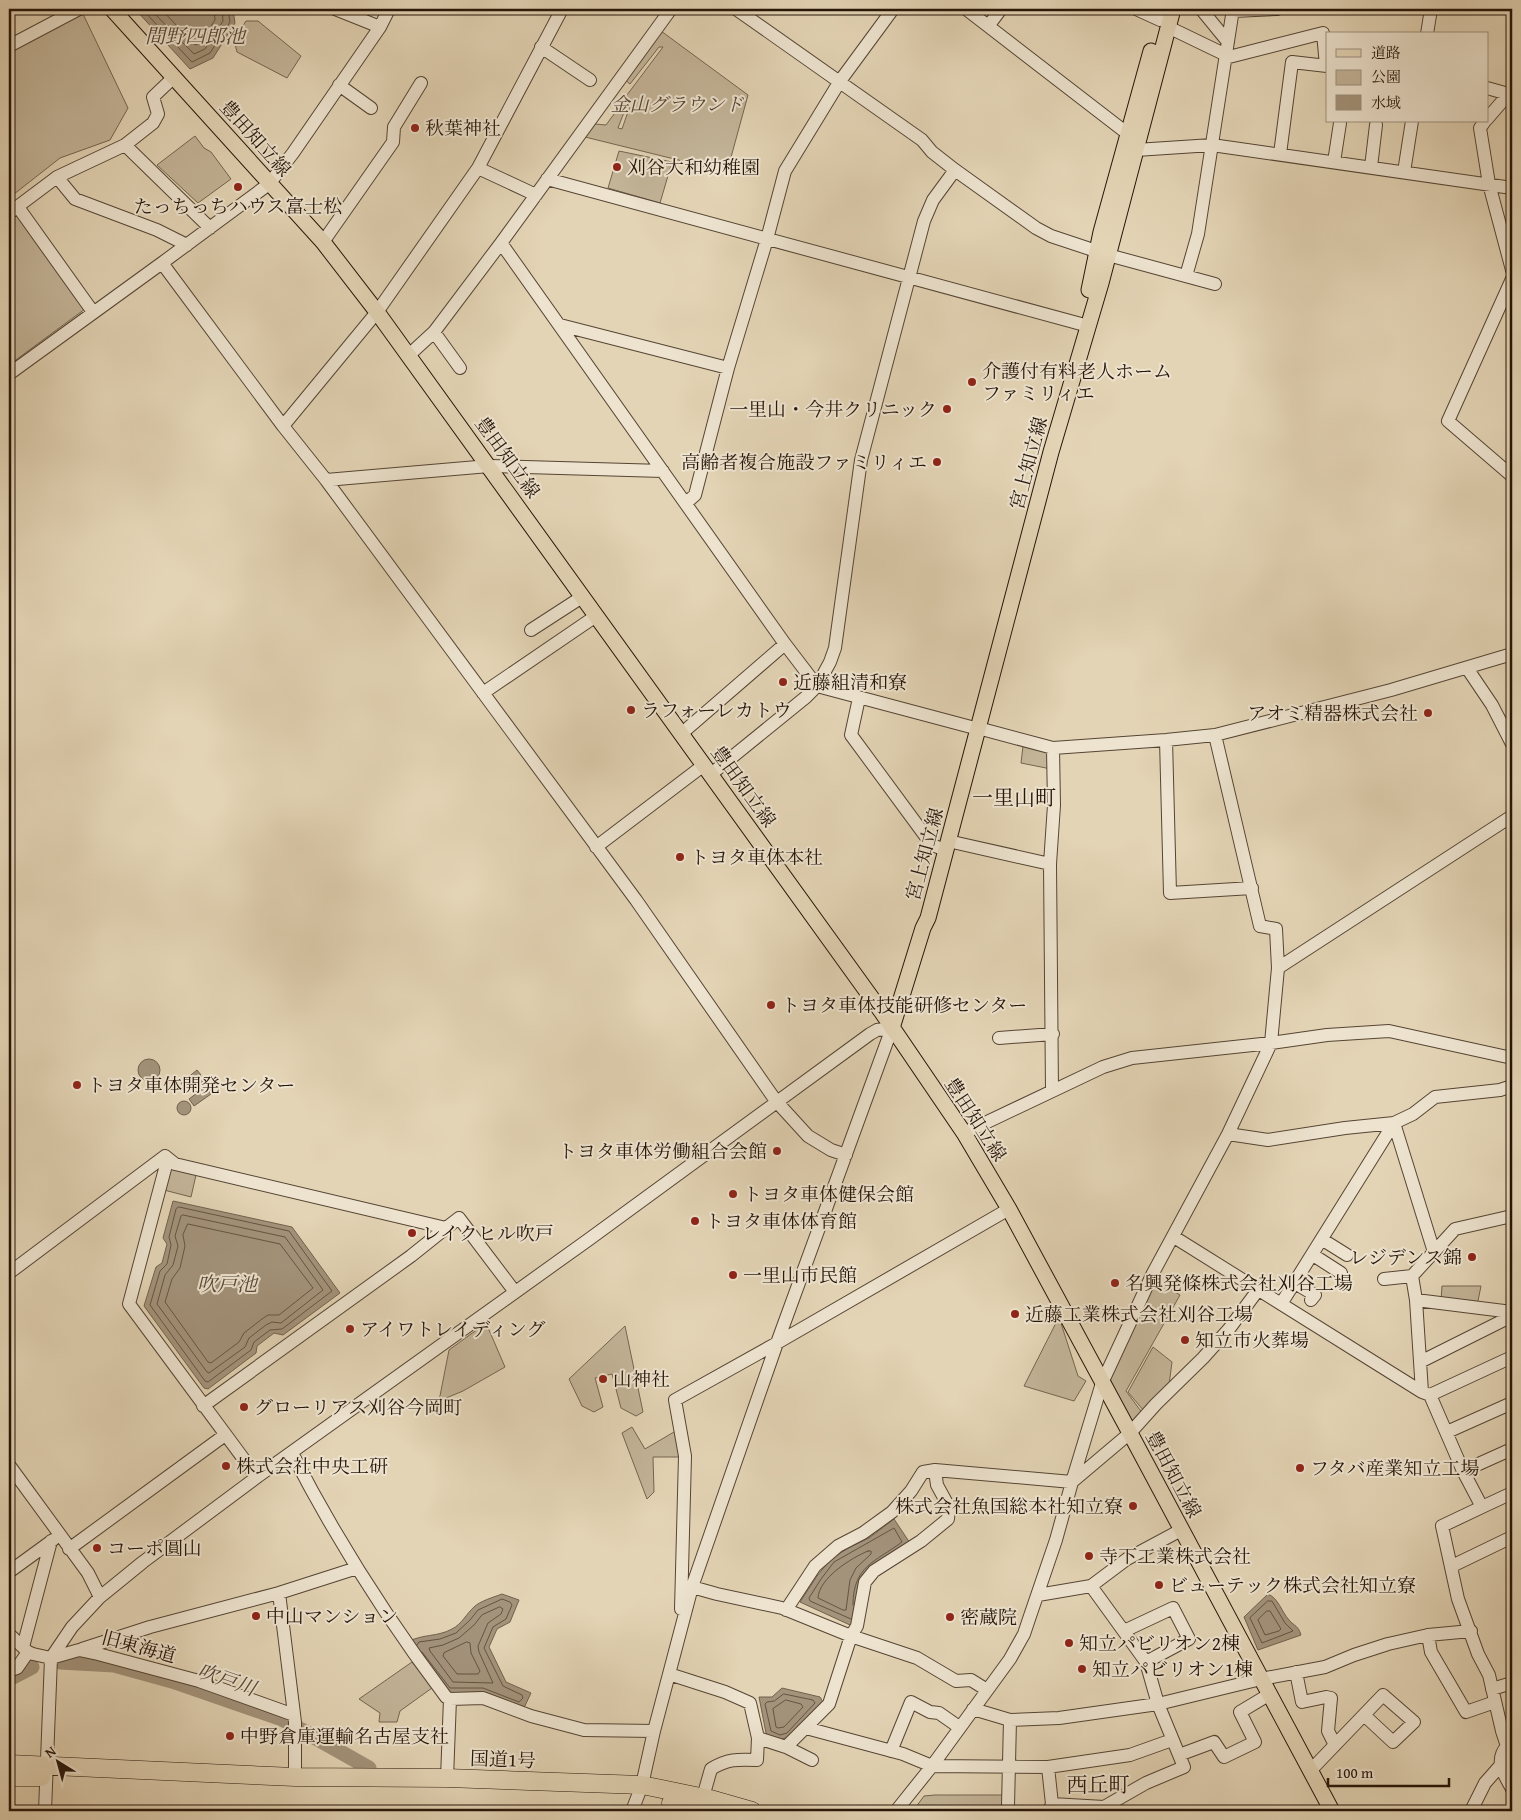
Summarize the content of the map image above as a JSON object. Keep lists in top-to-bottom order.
{
  "streets": {
    "highway": ["国道1号"],
    "main road": ["豊田知立線", "宮上知立線"],
    "street": ["旧東海道"]
  },
  "crossings": [
    ["豊田知立線", "宮上知立線"]
  ],
  "districts": ["一里山町", "西丘町"],
  "water": ["間野四郎池", "吹戸池", "吹戸川"],
  "parks": ["金山グラウンド"],
  "places": [
    "秋葉神社",
    "刈谷大和幼稚園",
    "たっちっちハウス富士松",
    "介護付有料老人ホーム ファミリィエ",
    "一里山・今井クリニック",
    "高齢者複合施設ファミリィエ",
    "近藤組清和寮",
    "ラフォーレカトウ",
    "アオミ精器株式会社",
    "トヨタ車体本社",
    "トヨタ車体技能研修センター",
    "トヨタ車体開発センター",
    "トヨタ車体労働組合会館",
    "トヨタ車体健保会館",
    "トヨタ車体体育館",
    "レイクヒル吹戸",
    "レジデンス錦",
    "一里山市民館",
    "名興発條株式会社刈谷工場",
    "近藤工業株式会社刈谷工場",
    "アイワトレイディング",
    "知立市火葬場",
    "山神社",
    "グローリアス刈谷今岡町",
    "株式会社中央工研",
    "フタバ産業知立工場",
    "株式会社魚国総本社知立寮",
    "コーポ圓山",
    "寺下工業株式会社",
    "ビューテック株式会社知立寮",
    "中山マンション",
    "密蔵院",
    "知立パビリオン2棟",
    "知立パビリオン1棟",
    "中野倉庫運輸名古屋支社"
  ],
  "legend": ["道路", "公園", "水域"],
  "scale_bar": "100 m",
  "north": "top left"
}
